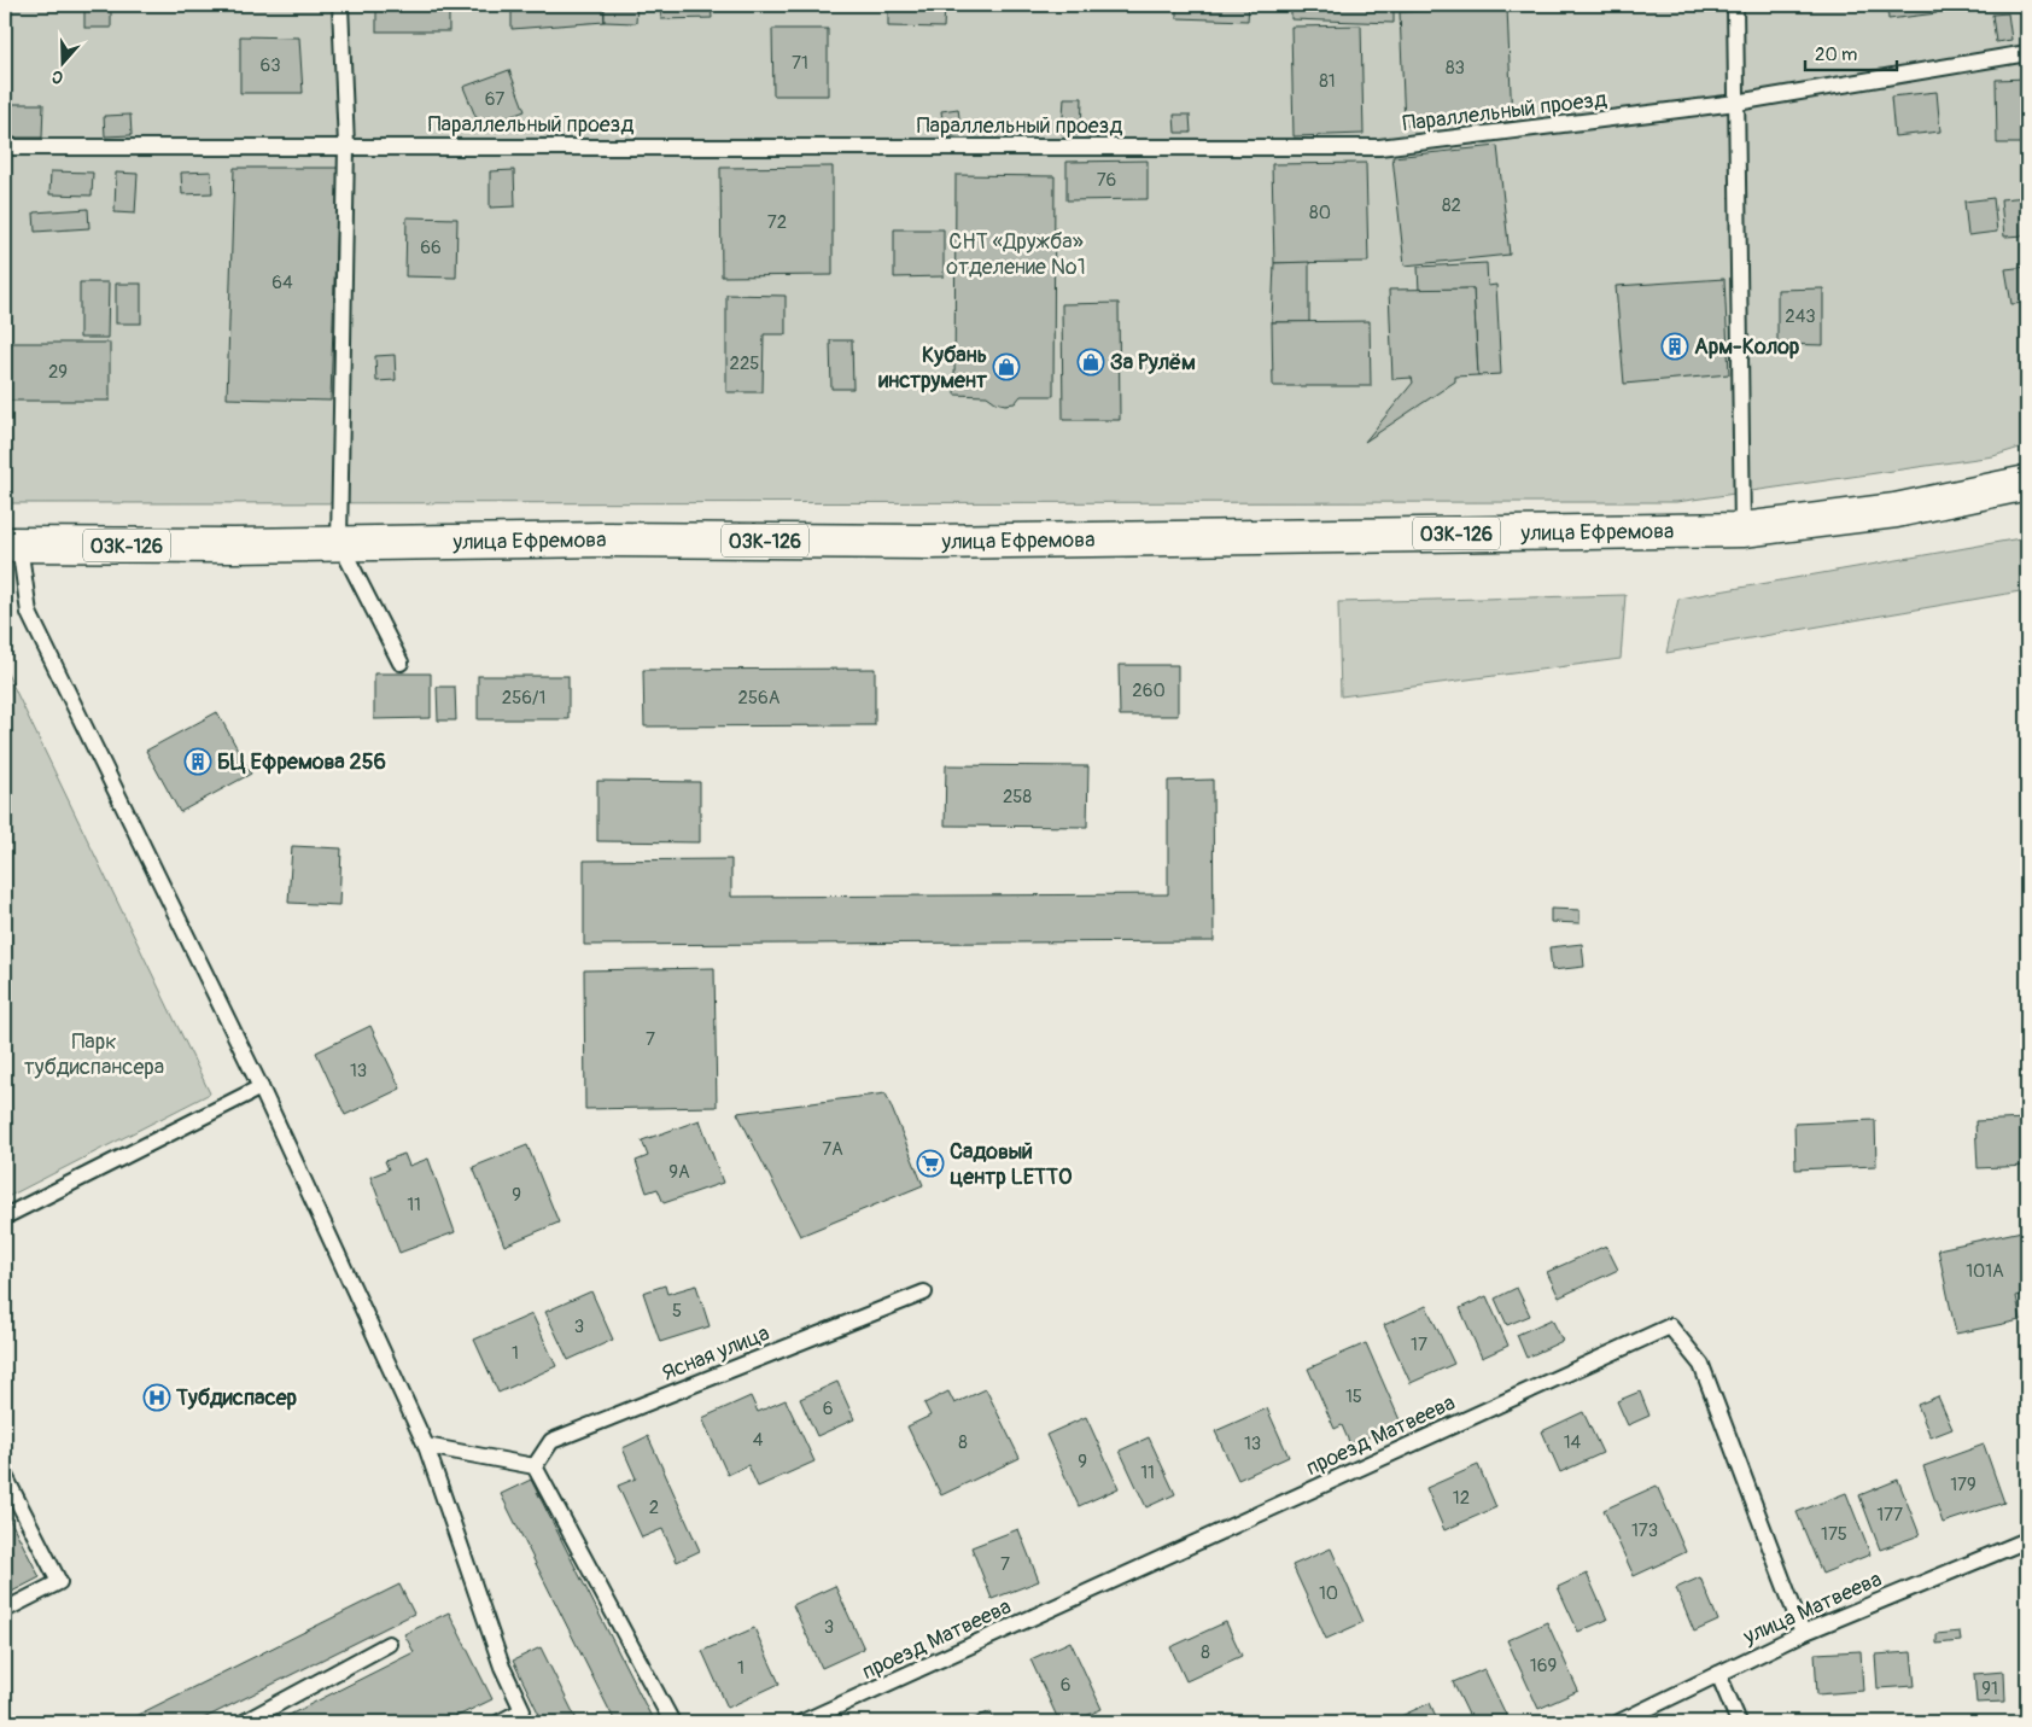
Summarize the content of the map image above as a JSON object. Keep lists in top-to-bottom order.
{
  "streets": {
    "main road": ["улица Ефремова", "03К-126"],
    "lane": [
      "Параллельный проезд",
      "Ясная улица",
      "проезд Матвеева",
      "улица Матвеева"
    ]
  },
  "crossings": [
    ["проезд Матвеева", "улица Матвеева"]
  ],
  "parks": ["СНТ «Дружба» отделение №1", "Парк тубдиспансера"],
  "places": {
    "building": ["Арм-Колор", "БЦ Ефремова 256"],
    "shop": ["За Рулём", "Кубань инструмент"],
    "supermarket": ["Садовый центр LETTO"],
    "hospital": ["Тубдиспасер"]
  },
  "house_numbers": [
    "71",
    "63",
    "83",
    "81",
    "67",
    "76",
    "82",
    "80",
    "72",
    "66",
    "64",
    "243",
    "225",
    "29",
    "260",
    "256/1",
    "256А",
    "258",
    "7",
    "13",
    "7А",
    "9А",
    "9",
    "11",
    "101А",
    "5",
    "3",
    "17",
    "1",
    "15",
    "6",
    "4",
    "8",
    "14",
    "13",
    "9",
    "11",
    "179",
    "12",
    "2",
    "177",
    "173",
    "175",
    "7",
    "10",
    "3",
    "8",
    "169",
    "1",
    "6",
    "91"
  ],
  "scale_bar": "20 m",
  "north": "bottom"
}
